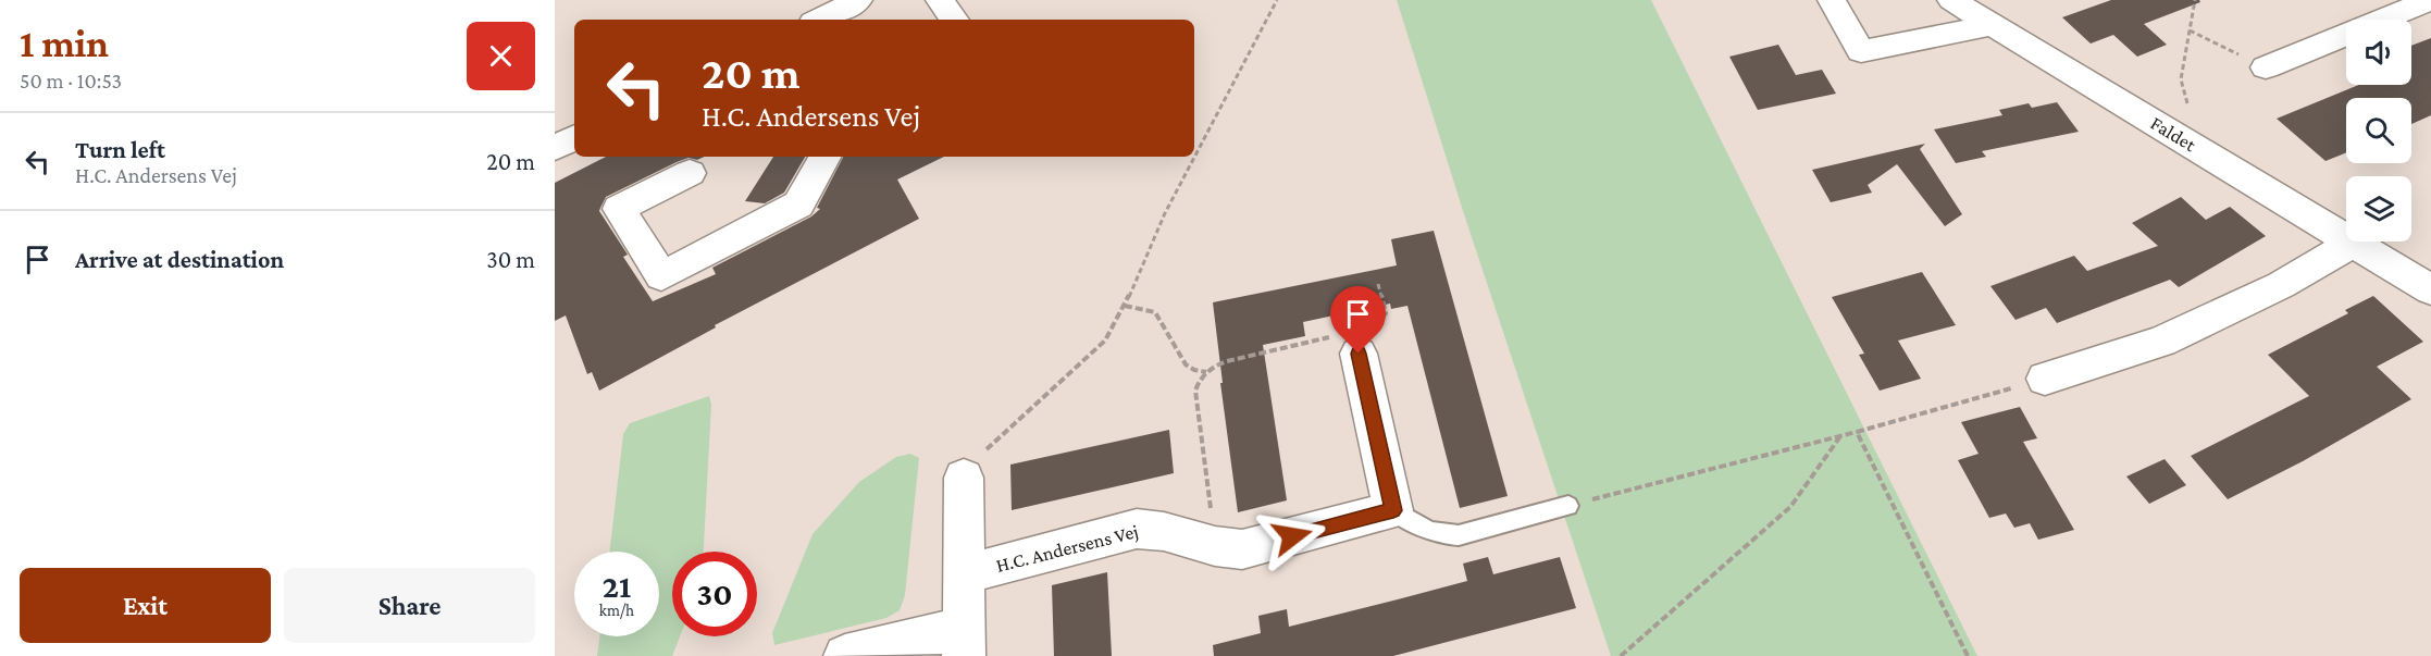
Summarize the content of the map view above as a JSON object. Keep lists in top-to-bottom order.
{
  "streets": {
    "street": ["Faldet", "H.C. Andersens Vej"]
  },
  "page": {
    "heading": ["1 min", "50 m · 10:53"],
    "turn": ["20 m", "H.C. Andersens Vej"],
    "list": [
      {
        "name": "Turn left",
        "note": "H.C. Andersens Vej",
        "value": "20 m"
      },
      {
        "name": "Arrive at destination",
        "value": "30 m"
      }
    ],
    "speed": "21 km/h",
    "limit": "30",
    "buttons": ["Exit", "Share"]
  }
}
